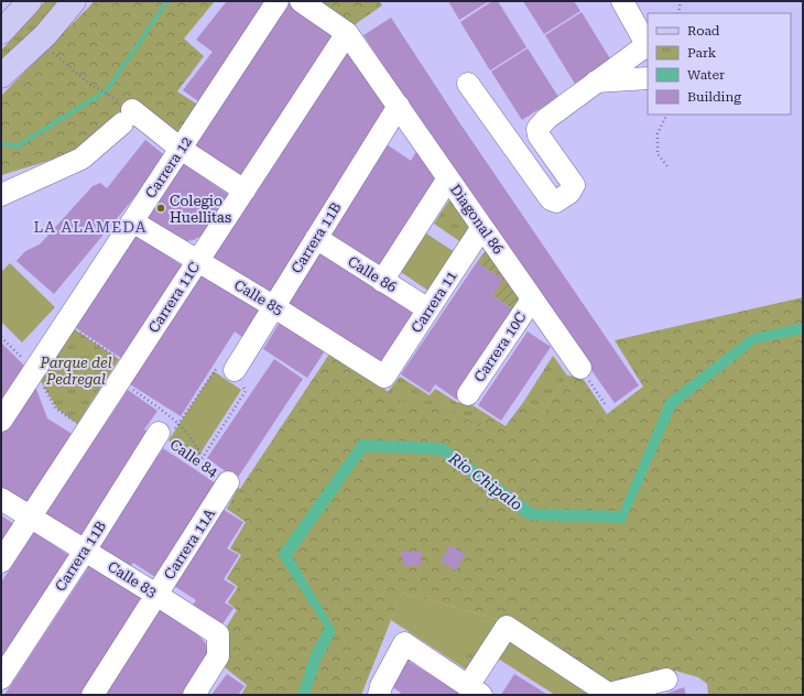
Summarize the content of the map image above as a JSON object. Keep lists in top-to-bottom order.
{
  "streets": {
    "street": [
      "Carrera 12",
      "Diagonal 86",
      "Carrera 11B",
      "Calle 86",
      "Carrera 11C",
      "Calle 85",
      "Carrera 11",
      "Carrera 10C",
      "Carrera 11A",
      "Calle 83"
    ],
    "path": ["Calle 84"]
  },
  "crossings": [
    ["Carrera 12", "Calle 85"],
    ["Carrera 12", "Calle 84"],
    ["Diagonal 86", "Carrera 11B"],
    ["Diagonal 86", "Carrera 11C"],
    ["Diagonal 86", "Carrera 11"],
    ["Diagonal 86", "Carrera 10C"],
    ["Carrera 11B", "Calle 86"],
    ["Carrera 11B", "Calle 85"],
    ["Carrera 11B", "Calle 84"],
    ["Carrera 11B", "Calle 83"],
    ["Calle 86", "Carrera 11"],
    ["Carrera 11C", "Calle 85"],
    ["Carrera 11C", "Calle 84"],
    ["Carrera 11C", "Calle 83"],
    ["Calle 85", "Carrera 11"],
    ["Calle 84", "Carrera 11A"],
    ["Carrera 11A", "Calle 83"]
  ],
  "districts": ["LA ALAMEDA"],
  "water": ["Río Chipalo"],
  "parks": ["Parque del Pedregal"],
  "places": ["Colegio Huellitas"],
  "legend": [
    "Road",
    "Park",
    "Water",
    "Building"
  ]
}
